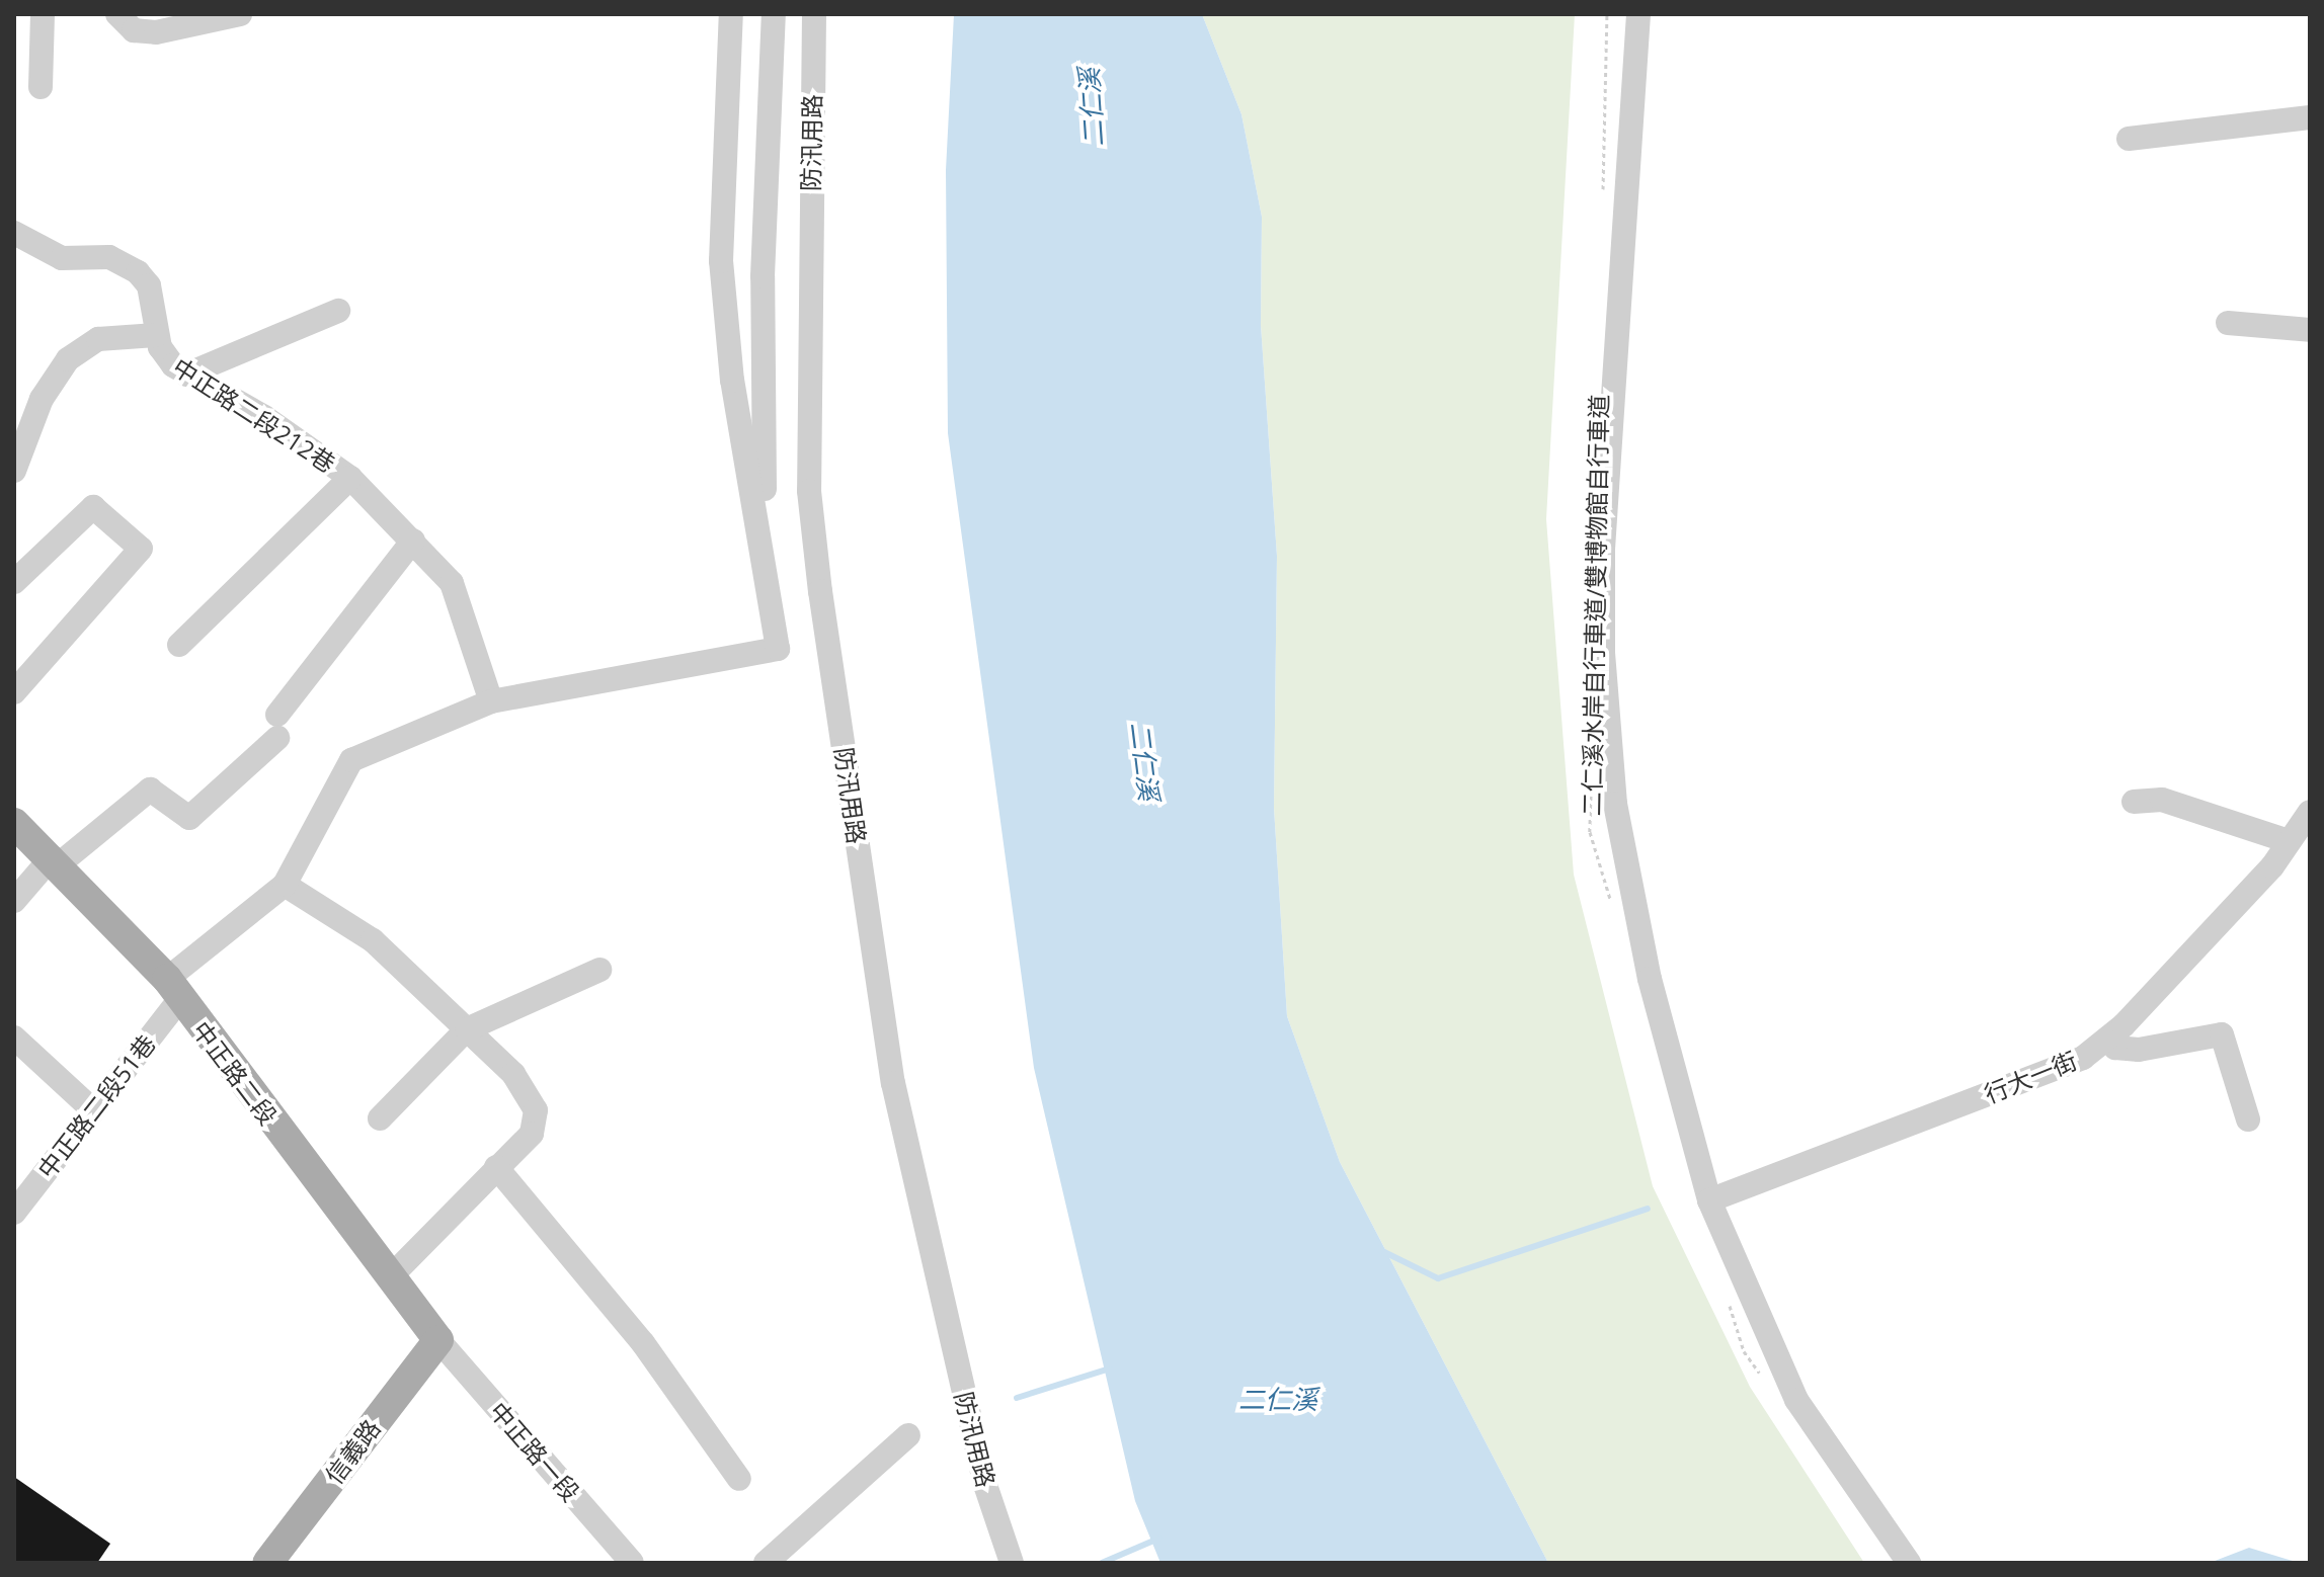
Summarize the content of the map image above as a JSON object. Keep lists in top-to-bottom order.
{
  "streets": {
    "main road": ["中正路二段", "信義路"],
    "street": [
      "防汛用路",
      "中正路二段212巷",
      "行大一街",
      "中正路二段51巷",
      "中正路一段"
    ],
    "path": ["二仁溪水岸自行車道/雙博物館自行車道"]
  },
  "crossings": [
    ["中正路二段", "中正路二段51巷"],
    ["中正路二段", "信義路"],
    ["中正路二段", "中正路一段"],
    ["信義路", "中正路一段"]
  ],
  "water": ["二仁溪"]
}
